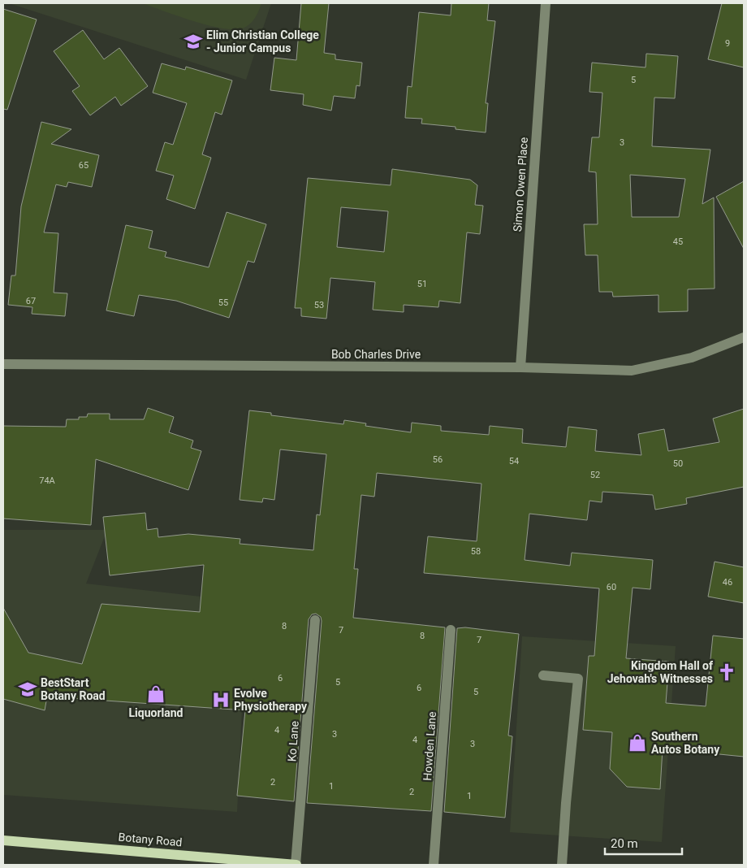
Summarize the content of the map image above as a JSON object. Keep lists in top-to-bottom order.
{
  "streets": {
    "main road": ["Botany Road"],
    "street": [
      "Simon Owen Place",
      "Bob Charles Drive",
      "Ko Lane",
      "Howden Lane"
    ]
  },
  "crossings": [
    ["Simon Owen Place", "Bob Charles Drive"],
    ["Ko Lane", "Botany Road"]
  ],
  "places": {
    "school or university": ["Elim Christian College - Junior Campus", "BestStart Botany Road"],
    "church": ["Kingdom Hall of Jehovah's Witnesses"],
    "shop": ["Liquorland", "Southern Autos Botany"],
    "hospital": ["Evolve Physiotherapy"]
  },
  "house_numbers": [
    "9",
    "5",
    "3",
    "65",
    "45",
    "51",
    "67",
    "55",
    "53",
    "56",
    "54",
    "50",
    "52",
    "74A",
    "58",
    "46",
    "60",
    "8",
    "7",
    "8",
    "7",
    "6",
    "5",
    "6",
    "5",
    "4",
    "3",
    "4",
    "3",
    "2",
    "1",
    "2",
    "1"
  ],
  "scale_bar": "20 m"
}
